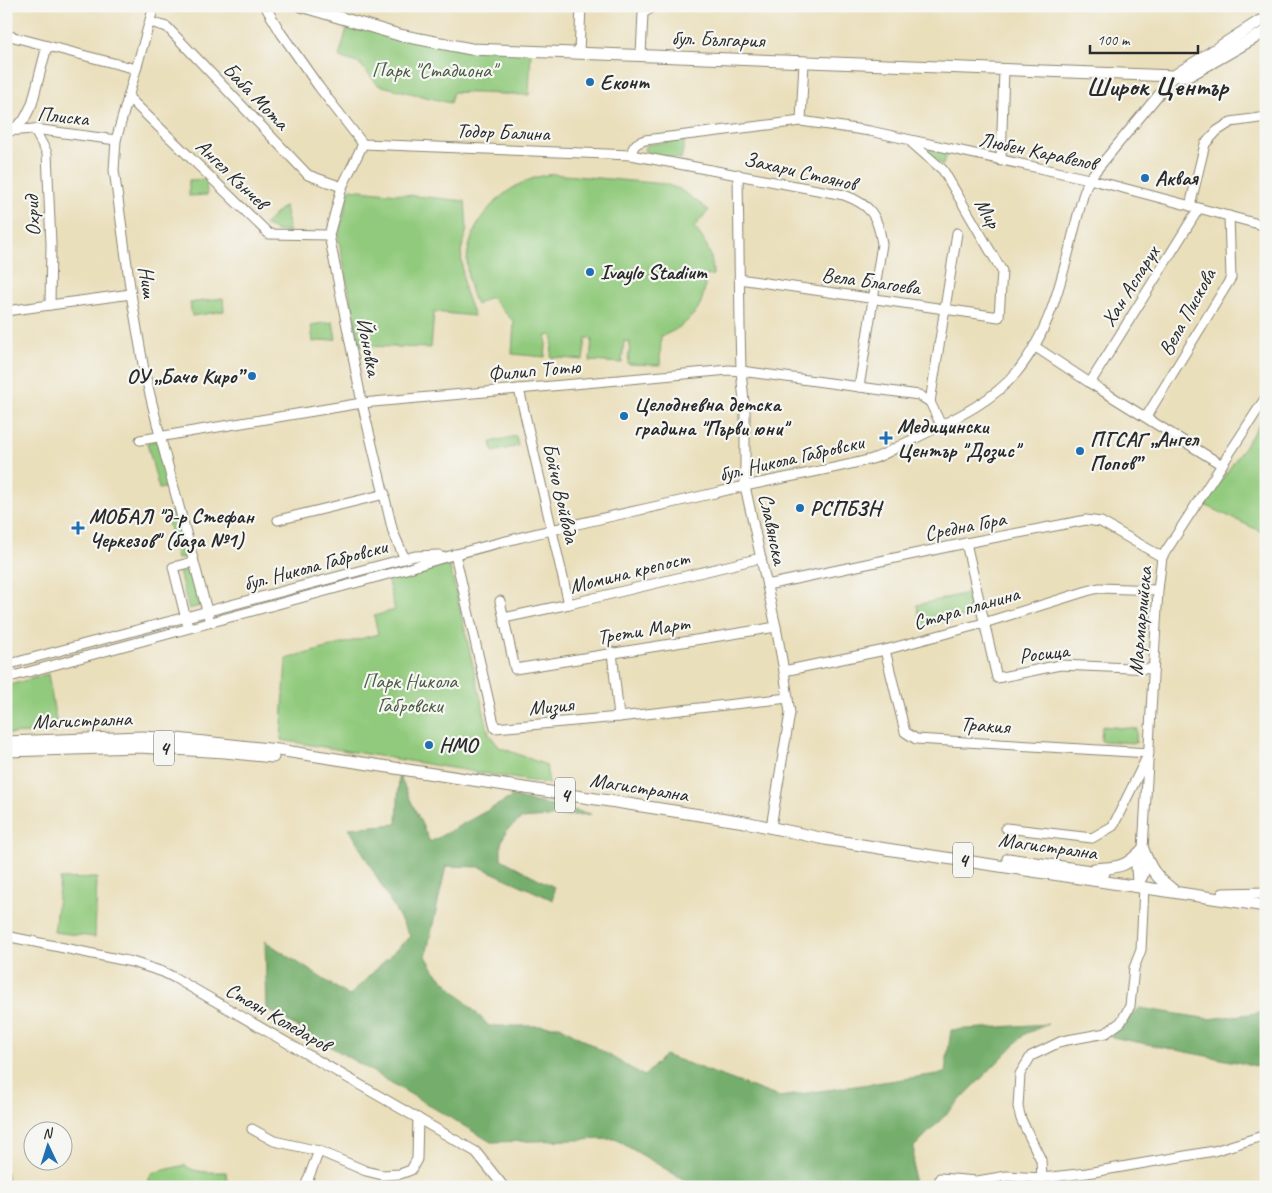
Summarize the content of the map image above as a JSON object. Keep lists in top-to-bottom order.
{
  "streets": {
    "main road": ["бул. България", "Магистрална", "4"],
    "street": [
      "Баба Мота",
      "Плиска",
      "Тодор Балина",
      "Любен Каравелов",
      "Захари Стоянов",
      "Ангел Кънчев",
      "Мир",
      "Охрид",
      "Вела Благоева",
      "Ниш",
      "Хан Аспарух",
      "Вела Пискова",
      "Йоновка",
      "Филип Тотю",
      "бул. Никола Габровски",
      "Бойчо Войвода",
      "Средна Гора",
      "Славянска",
      "Момина крепост",
      "Стара планина",
      "Мармарлийска",
      "Трети Март",
      "Росица",
      "Мизия",
      "Тракия",
      "Стоян Коледаров"
    ]
  },
  "crossings": [
    ["бул. България", "бул. Никола Габровски"],
    ["Баба Мота", "Ниш"],
    ["Баба Мота", "Йоновка"],
    ["Плиска", "Охрид"],
    ["Плиска", "Ниш"],
    ["Тодор Балина", "Захари Стоянов"],
    ["Тодор Балина", "Йоновка"],
    ["Любен Каравелов", "Мир"],
    ["Любен Каравелов", "Хан Аспарух"],
    ["Любен Каравелов", "Вела Пискова"],
    ["Любен Каравелов", "бул. Никола Габровски"],
    ["Захари Стоянов", "Вела Благоева"],
    ["Захари Стоянов", "Филип Тотю"],
    ["Захари Стоянов", "Славянска"],
    ["Ангел Кънчев", "Ниш"],
    ["Ангел Кънчев", "Йоновка"],
    ["Мир", "Вела Благоева"],
    ["Вела Благоева", "Славянска"],
    ["Ниш", "Филип Тотю"],
    ["Ниш", "бул. Никола Габровски"],
    ["Йоновка", "Филип Тотю"],
    ["Йоновка", "бул. Никола Габровски"],
    ["Филип Тотю", "Бойчо Войвода"],
    ["Филип Тотю", "Славянска"],
    ["бул. Никола Габровски", "Бойчо Войвода"],
    ["бул. Никола Габровски", "Славянска"],
    ["бул. Никола Габровски", "Мизия"],
    ["Бойчо Войвода", "Момина крепост"],
    ["Средна Гора", "Славянска"],
    ["Средна Гора", "Мармарлийска"],
    ["Славянска", "Момина крепост"],
    ["Славянска", "Стара планина"],
    ["Славянска", "Трети Март"],
    ["Славянска", "Мизия"],
    ["Славянска", "Магистрална"],
    ["Момина крепост", "Трети Март"],
    ["Стара планина", "Мармарлийска"],
    ["Стара планина", "Росица"],
    ["Стара планина", "Тракия"],
    ["Мармарлийска", "Росица"],
    ["Мармарлийска", "Магистрална"],
    ["Мармарлийска", "Тракия"]
  ],
  "districts": ["Широк Център"],
  "parks": ["Парк \"Стадиона\"", "Парк Никола Габровски"],
  "places": {
    "other": [
      "Еконт",
      "Аквая",
      "Ivaylo Stadium",
      "ОУ „Бачо Киро”",
      "Целодневна детска градина \"Първи юни\"",
      "ПГСАГ „Ангел Попов”",
      "РСПБЗН",
      "HMO"
    ],
    "health": ["Медицински Център \"Дозис\"", "МОБАЛ \"д-р Стефан Черкезов\" (база №1)"]
  },
  "scale_bar": "100 m",
  "north": "top"
}
